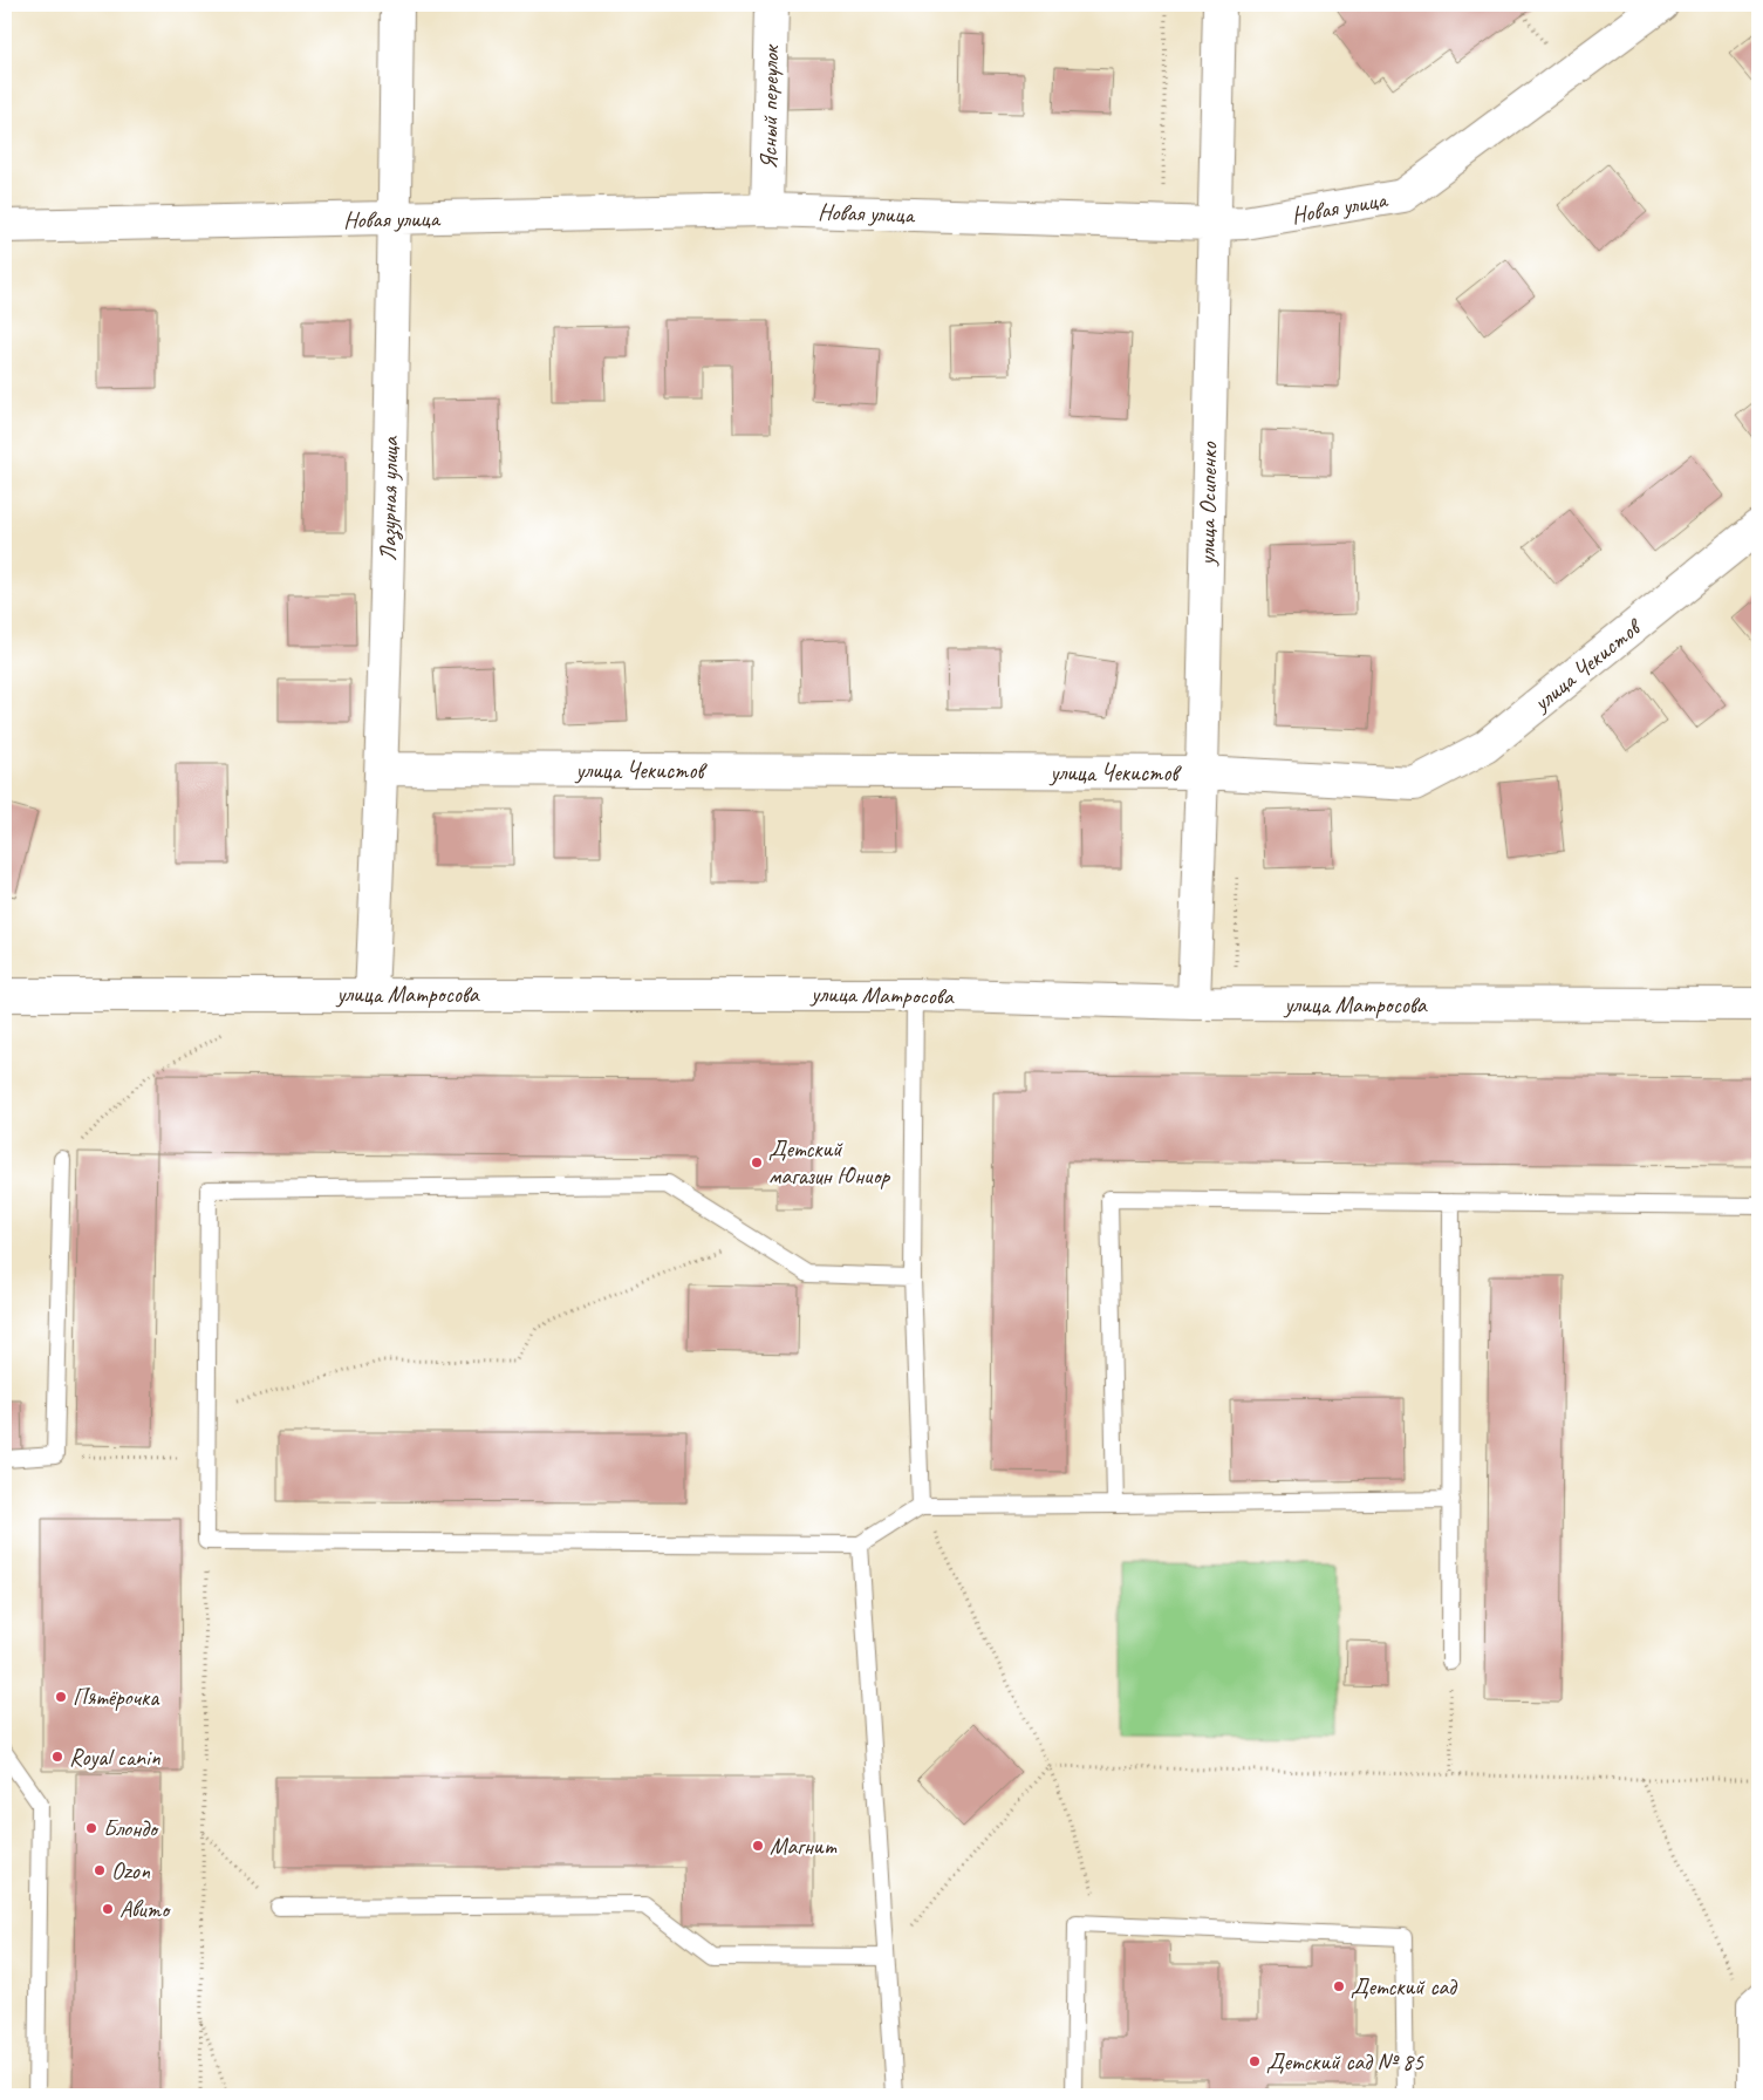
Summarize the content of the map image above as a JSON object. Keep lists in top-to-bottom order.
{
  "streets": {
    "street": [
      "Ясный переулок",
      "Новая улица",
      "Лазурная улица",
      "улица Осипенко",
      "улица Чекистов",
      "улица Матросова"
    ]
  },
  "crossings": [
    ["Ясный переулок", "Новая улица"],
    ["Новая улица", "Лазурная улица"],
    ["Новая улица", "улица Осипенко"],
    ["Лазурная улица", "улица Чекистов"],
    ["Лазурная улица", "улица Матросова"],
    ["улица Осипенко", "улица Чекистов"],
    ["улица Осипенко", "улица Матросова"]
  ],
  "places": [
    "Детский магазин Юниор",
    "Пятёрочка",
    "Royal canin",
    "Блондо",
    "Магнит",
    "Ozon",
    "Авито",
    "Детский сад",
    "Детский сад № 85"
  ]
}
